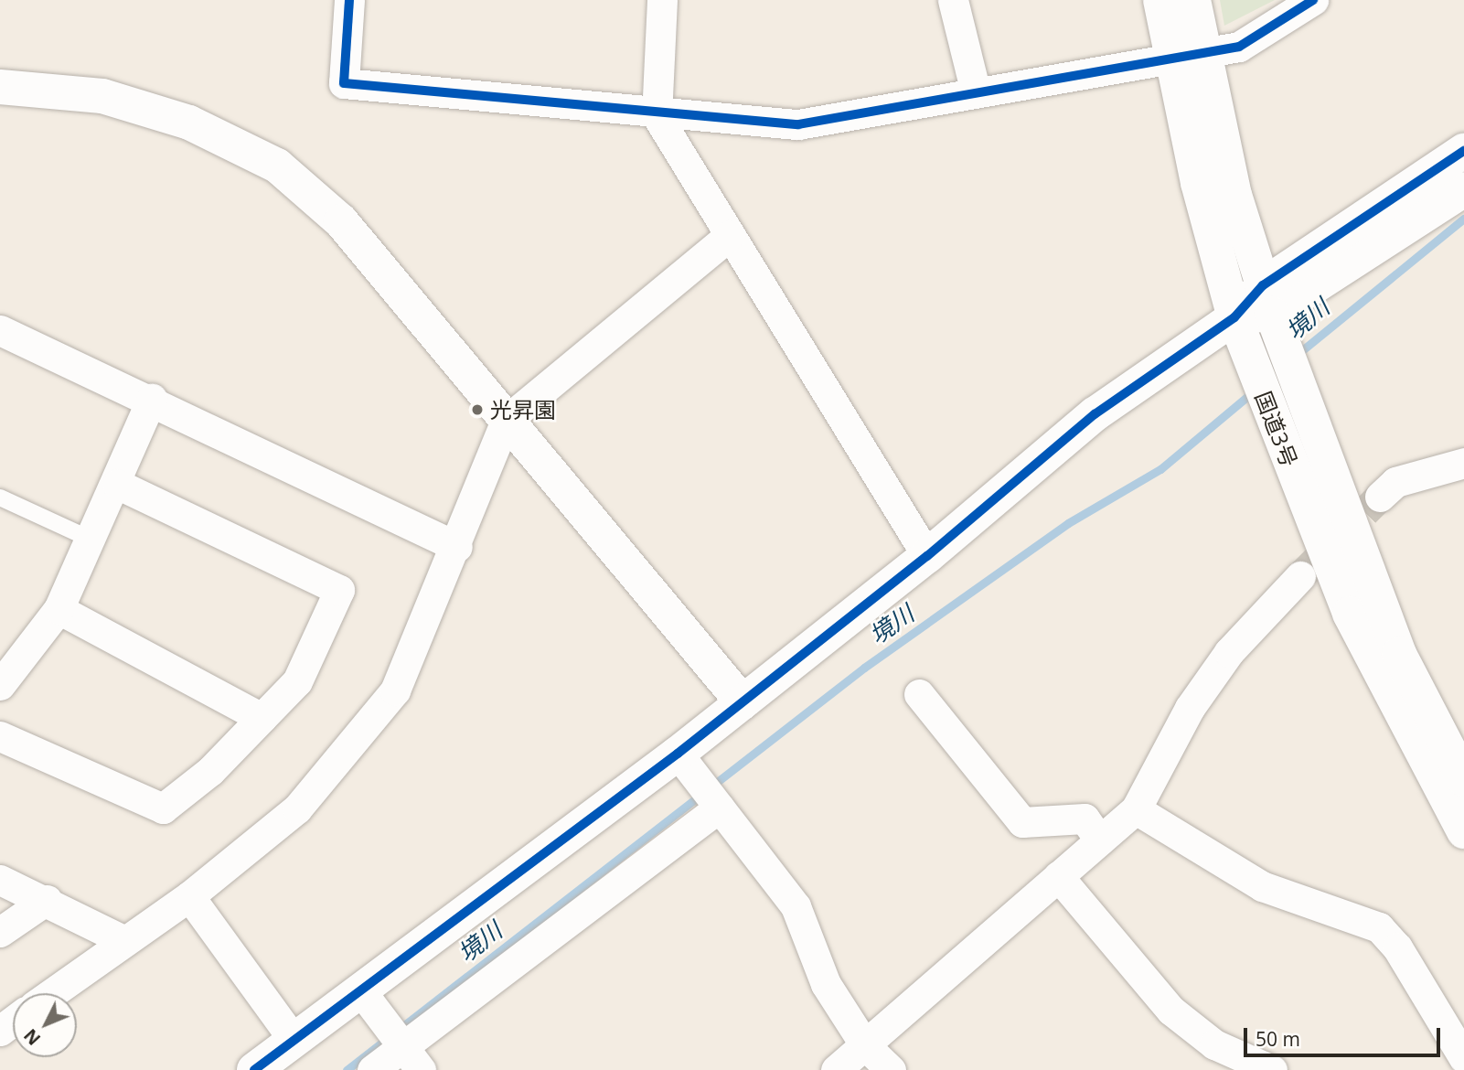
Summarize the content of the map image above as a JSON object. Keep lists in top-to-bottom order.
{
  "streets": {
    "main road": ["国道3号"]
  },
  "water": ["境川"],
  "places": ["光昇園"],
  "scale_bar": "50 m",
  "north": "bottom left"
}
